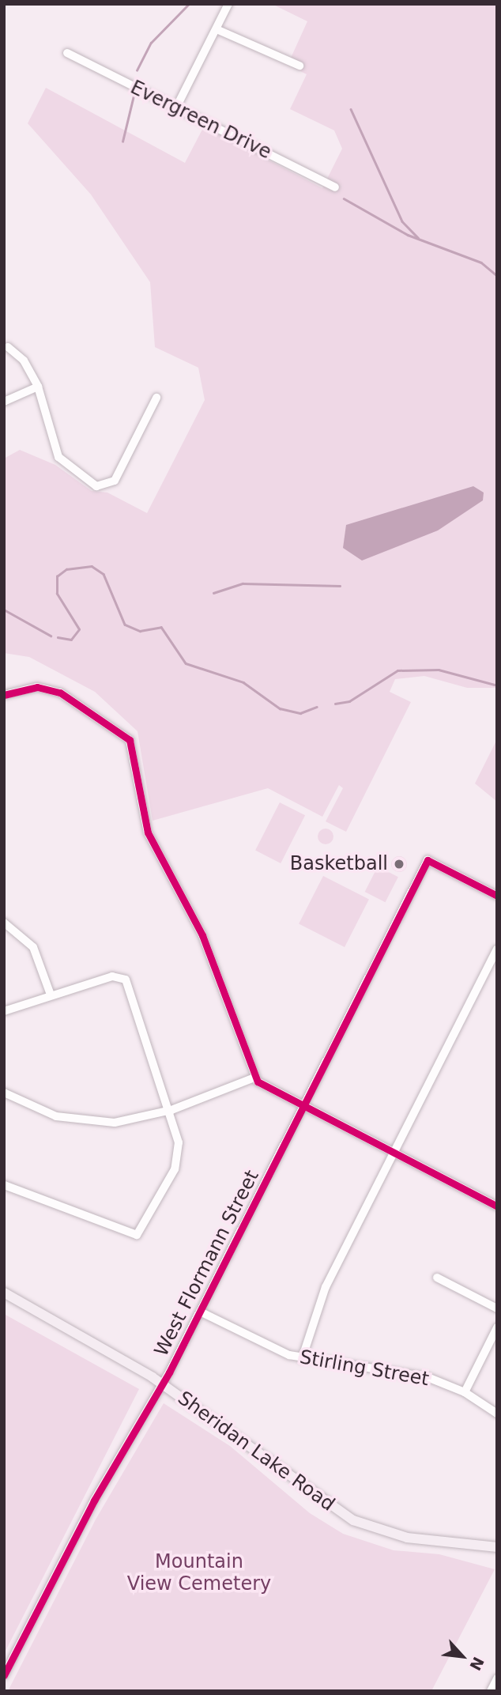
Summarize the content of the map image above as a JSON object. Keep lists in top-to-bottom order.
{
  "streets": {
    "main road": ["Sheridan Lake Road"],
    "street": ["Evergreen Drive", "West Flormann Street", "Stirling Street"]
  },
  "crossings": [
    ["West Flormann Street", "Stirling Street"],
    ["West Flormann Street", "Sheridan Lake Road"]
  ],
  "parks": ["Mountain View Cemetery"],
  "places": ["Basketball"],
  "north": "bottom right"
}
